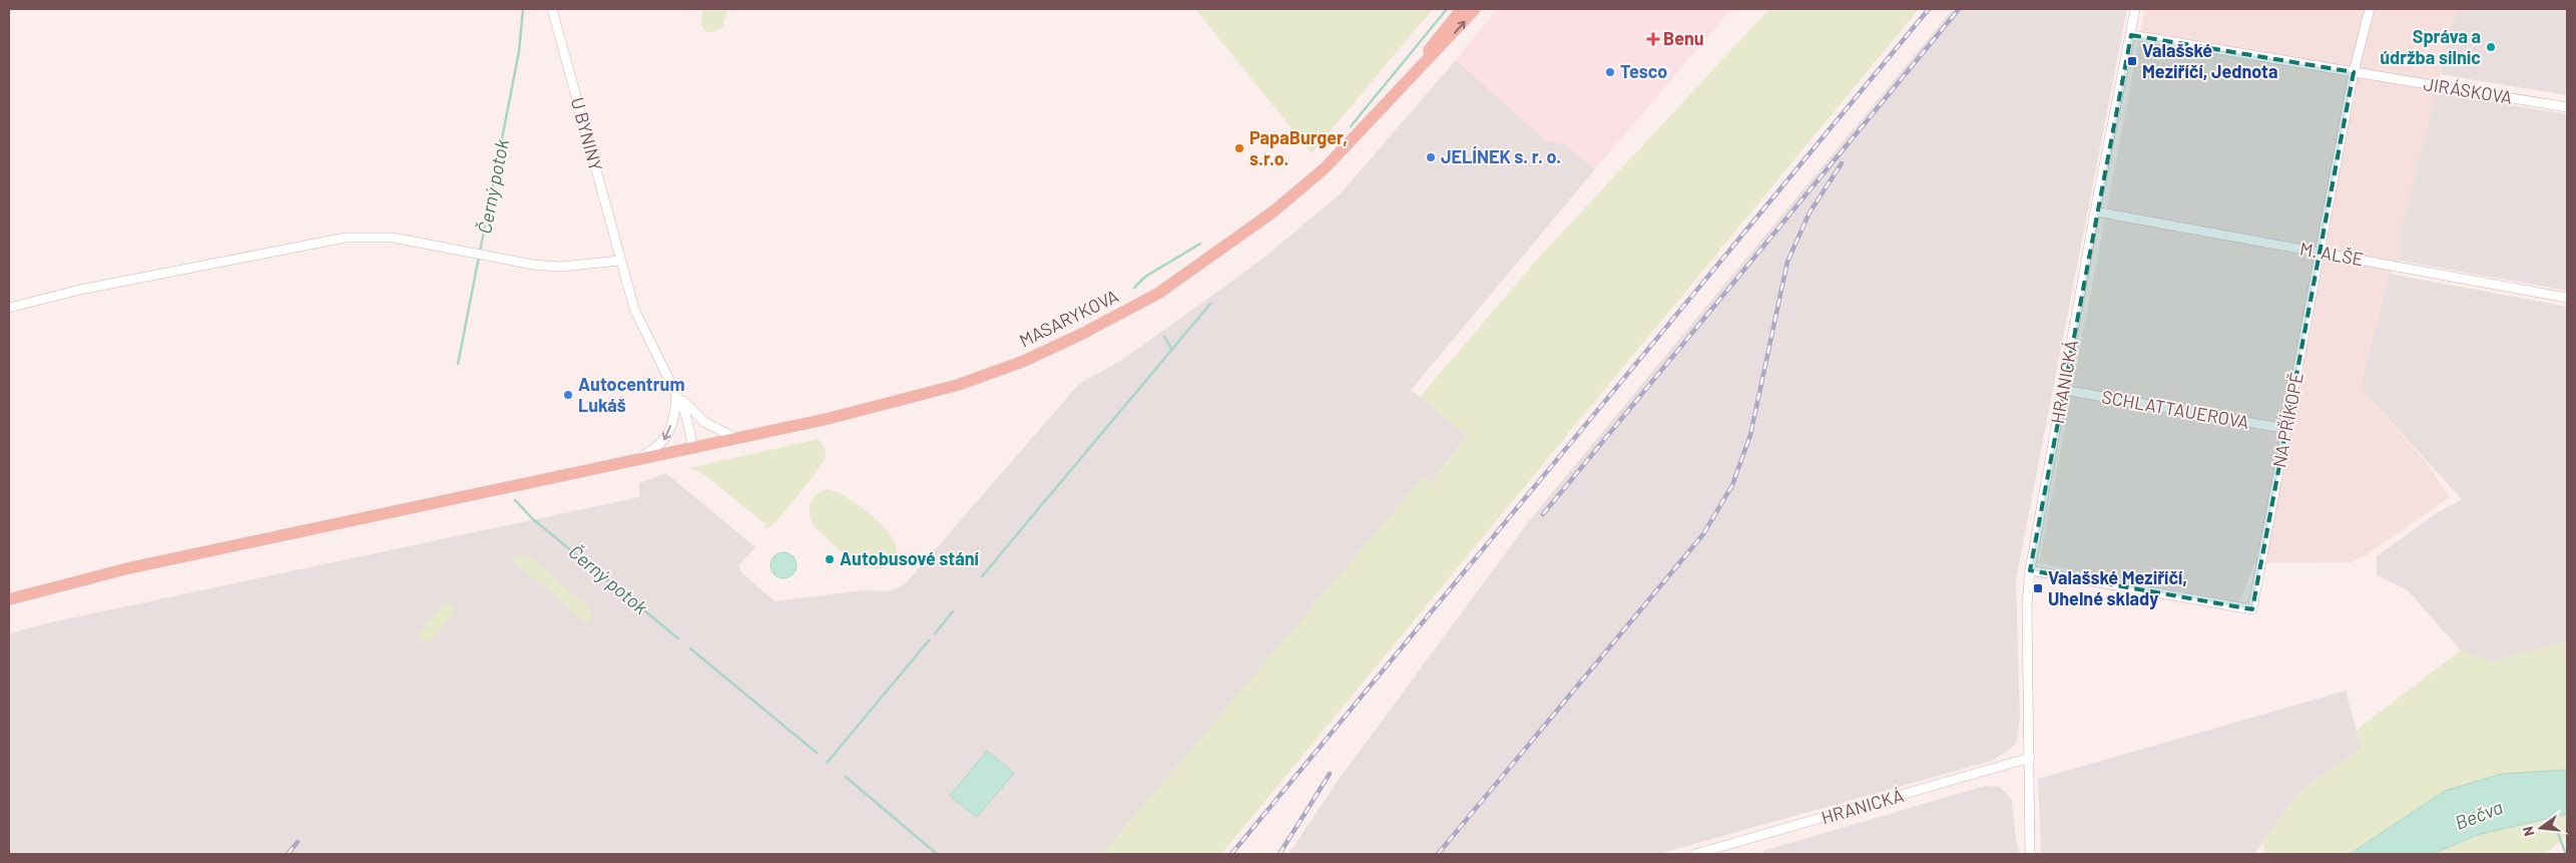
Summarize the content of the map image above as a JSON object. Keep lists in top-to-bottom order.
{
  "streets": {
    "main road": ["MASARYKOVA"],
    "street": [
      "JIRÁSKOVA",
      "U BYNINY",
      "M. ALŠE",
      "HRANICKÁ",
      "SCHLATTAUEROVA",
      "NA PŘÍKOPĚ"
    ]
  },
  "crossings": [
    ["JIRÁSKOVA", "HRANICKÁ"],
    ["JIRÁSKOVA", "NA PŘÍKOPĚ"],
    ["M. ALŠE", "HRANICKÁ"],
    ["M. ALŠE", "NA PŘÍKOPĚ"],
    ["HRANICKÁ", "SCHLATTAUEROVA"],
    ["HRANICKÁ", "NA PŘÍKOPĚ"],
    ["SCHLATTAUEROVA", "NA PŘÍKOPĚ"]
  ],
  "water": ["Černý potok", "Bečva"],
  "places": {
    "health": ["Benu"],
    "other": [
      "Správa a údržba silnic",
      "Tesco",
      "PapaBurger, s.r.o.",
      "JELÍNEK s. r. o.",
      "Autocentrum Lukáš",
      "Autobusové stání"
    ],
    "transit": ["Valašské Meziříčí, Jednota", "Valašské Meziříčí, Uhelné sklady"]
  },
  "north": "left"
}
